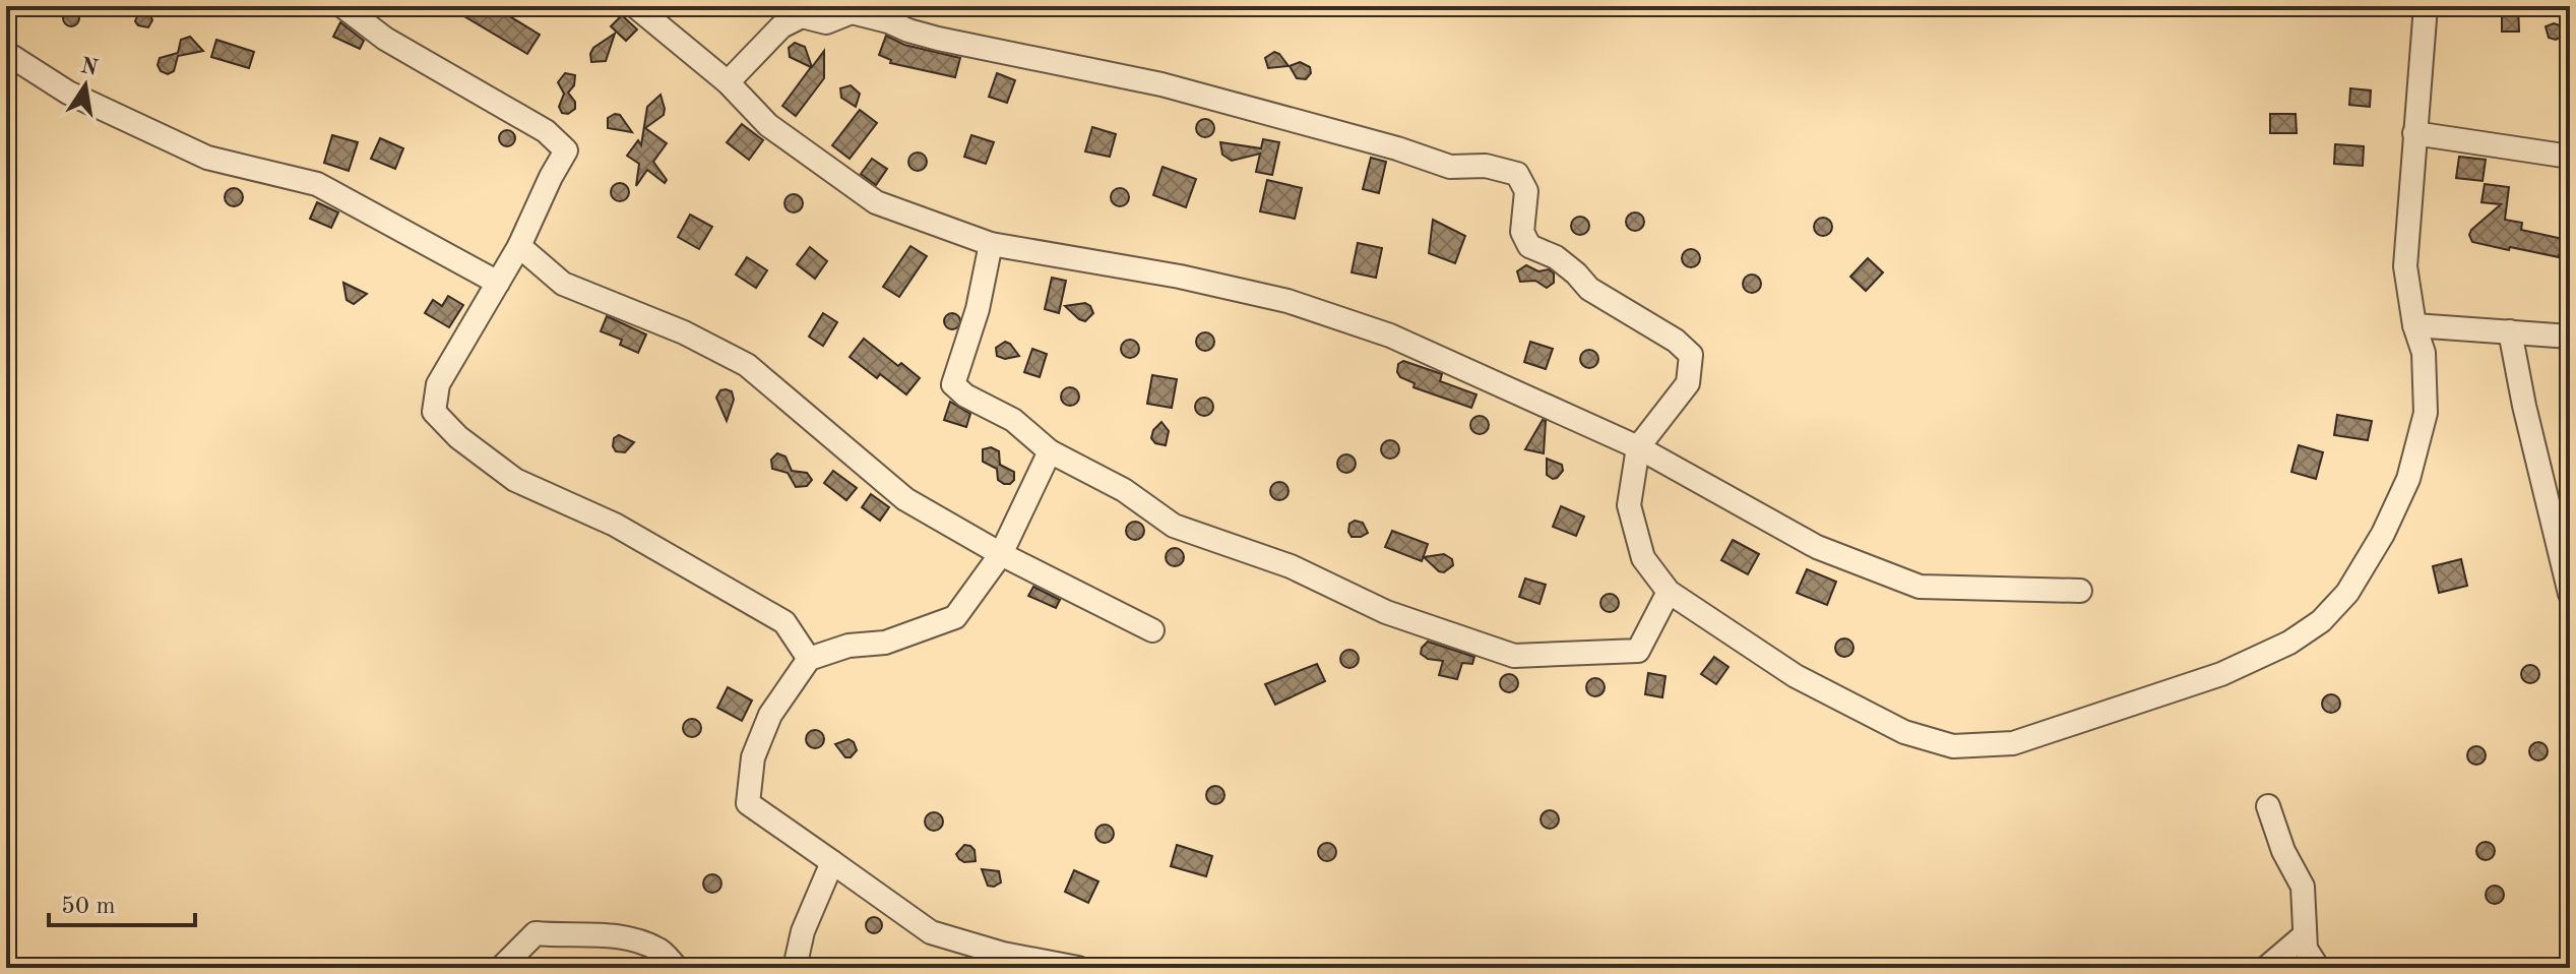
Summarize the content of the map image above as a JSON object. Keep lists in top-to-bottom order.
{
  "scale_bar": "50 m",
  "north": "top"
}
